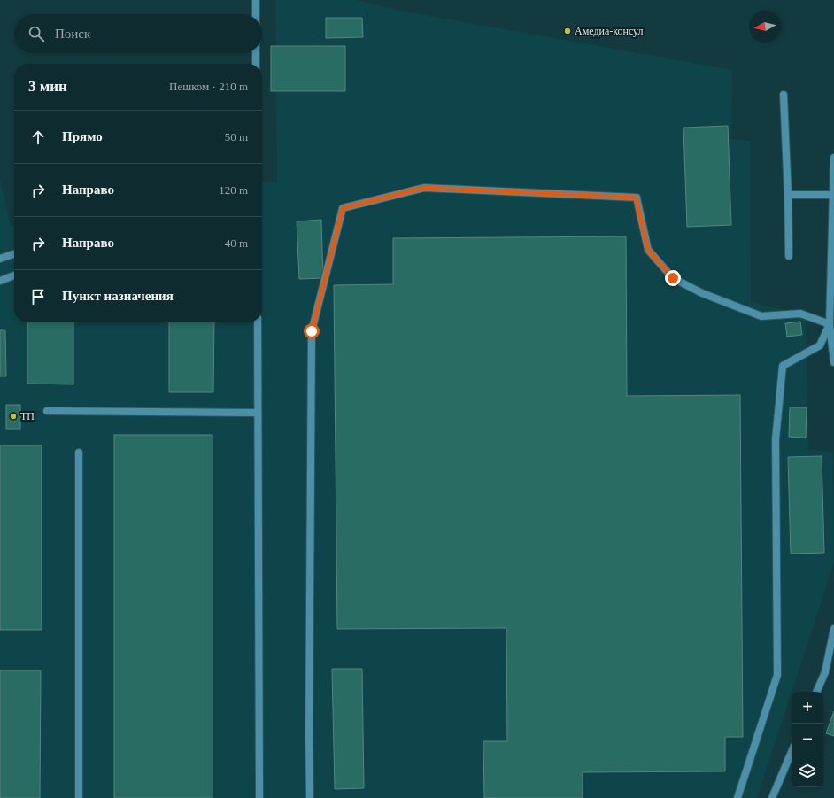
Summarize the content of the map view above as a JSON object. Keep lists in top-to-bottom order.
{
  "places": ["Амедиа-консул", "ТП"],
  "north": "left",
  "page": {
    "search": "Поиск",
    "heading": ["3 мин", "Пешком · 210 m"],
    "list": [
      ["Прямо", "50 m"],
      ["Направо", "120 m"],
      ["Направо", "40 m"],
      "Пункт назначения"
    ],
    "map_buttons": ["+", "−"]
  }
}
